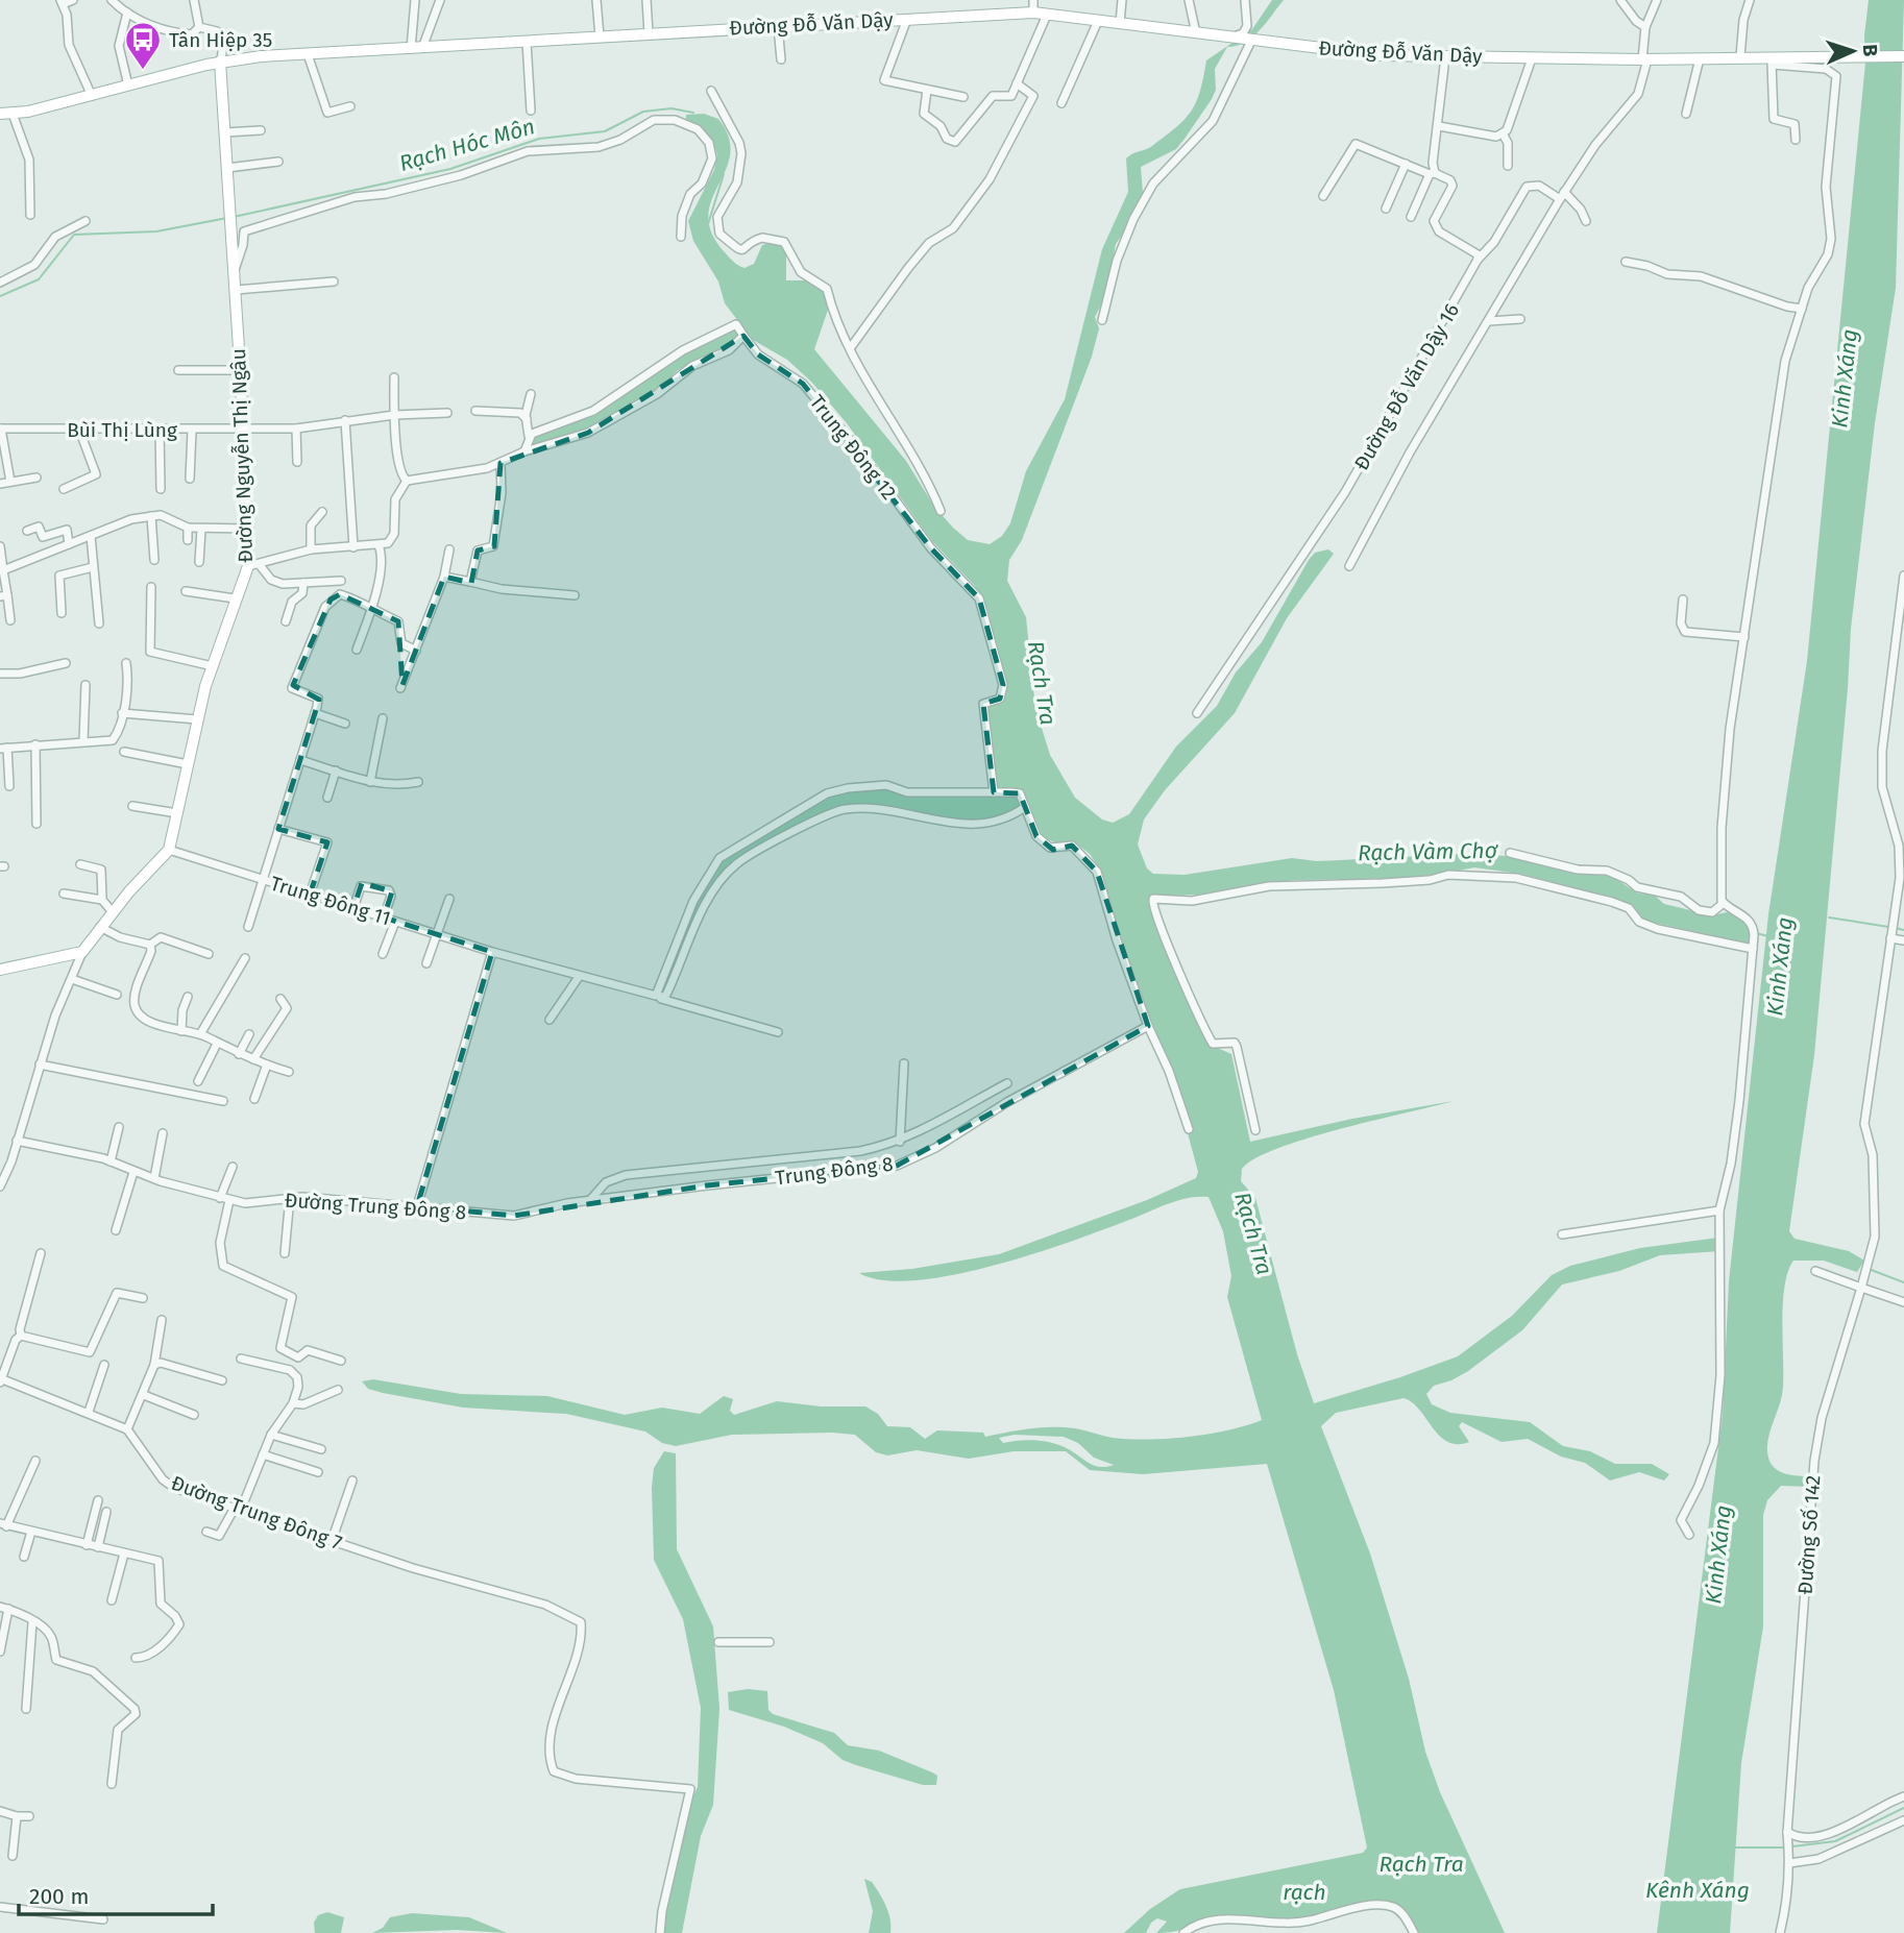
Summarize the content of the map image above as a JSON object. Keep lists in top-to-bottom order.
{
  "streets": {
    "main road": ["Đường Đỗ Văn Dậy", "Đường Nguyễn Thị Ngâu"],
    "street": [
      "Đường Đỗ Văn Dậy 16",
      "Bùi Thị Lùng",
      "Trung Đông 12",
      "Trung Đông 11",
      "Trung Đông 8",
      "Đường Trung Đông 8",
      "Đường Trung Đông 7",
      "Đường Số 142"
    ]
  },
  "crossings": [
    ["Bùi Thị Lùng", "Đường Nguyễn Thị Ngâu"],
    ["Đường Nguyễn Thị Ngâu", "Trung Đông 11"],
    ["Đường Nguyễn Thị Ngâu", "Đường Trung Đông 8"],
    ["Trung Đông 8", "Đường Trung Đông 8"]
  ],
  "water": [
    "Rạch Hóc Môn",
    "Kinh Xáng",
    "Rạch Tra",
    "Rạch Vàm Chợ",
    "Kênh Xáng",
    "rạch"
  ],
  "places": {
    "bus stop": ["Tân Hiệp 35"]
  },
  "scale_bar": "200 m",
  "north": "right"
}
